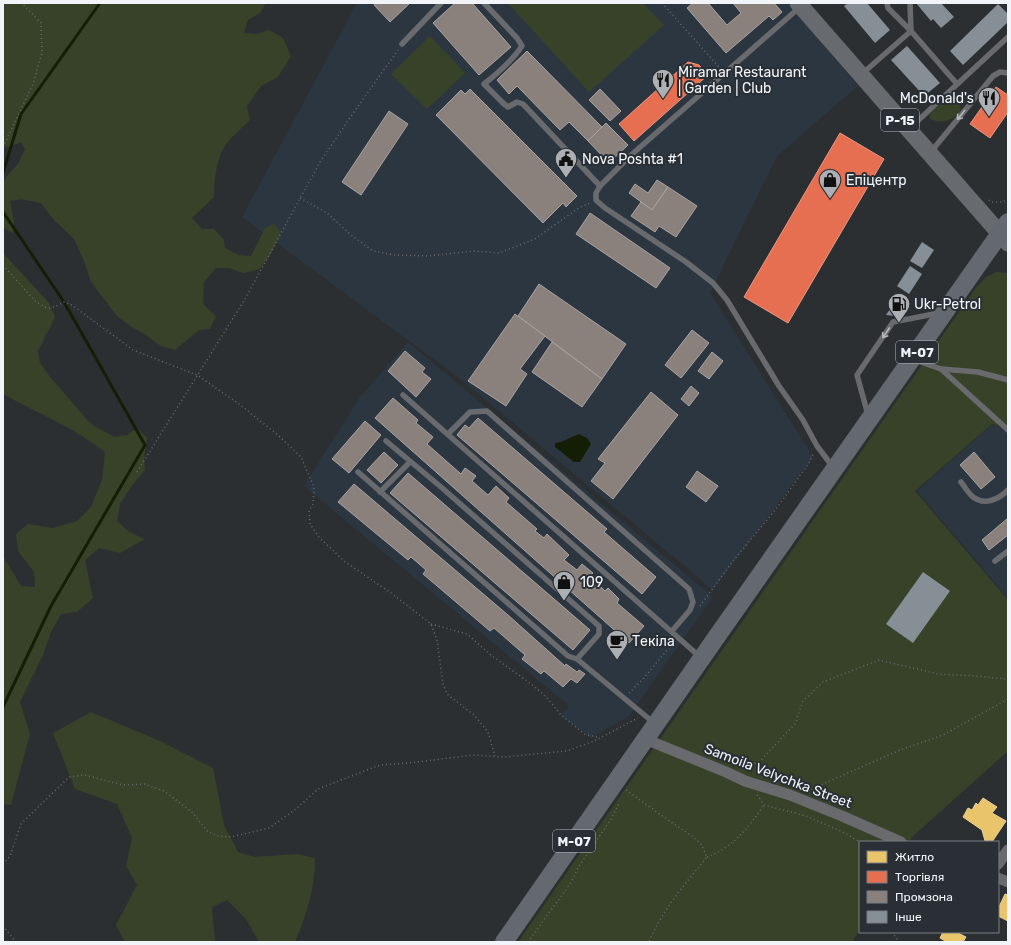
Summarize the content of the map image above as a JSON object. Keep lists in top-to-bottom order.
{
  "streets": {
    "highway": ["М-07"],
    "main road": ["Р-15"],
    "street": ["Samoila Velychka Street"]
  },
  "crossings": [
    ["Р-15", "М-07"],
    ["М-07", "Samoila Velychka Street"]
  ],
  "places": {
    "restaurant": ["Miramar Restaurant | Garden | Club", "McDonald's"],
    "public building": ["Nova Poshta #1"],
    "shop": ["Епіцентр", "109"],
    "fuel station": ["Ukr-Petrol"],
    "cafe": ["Текіла"]
  },
  "legend": [
    "Житло",
    "Торгівля",
    "Промзона",
    "Інше"
  ]
}
